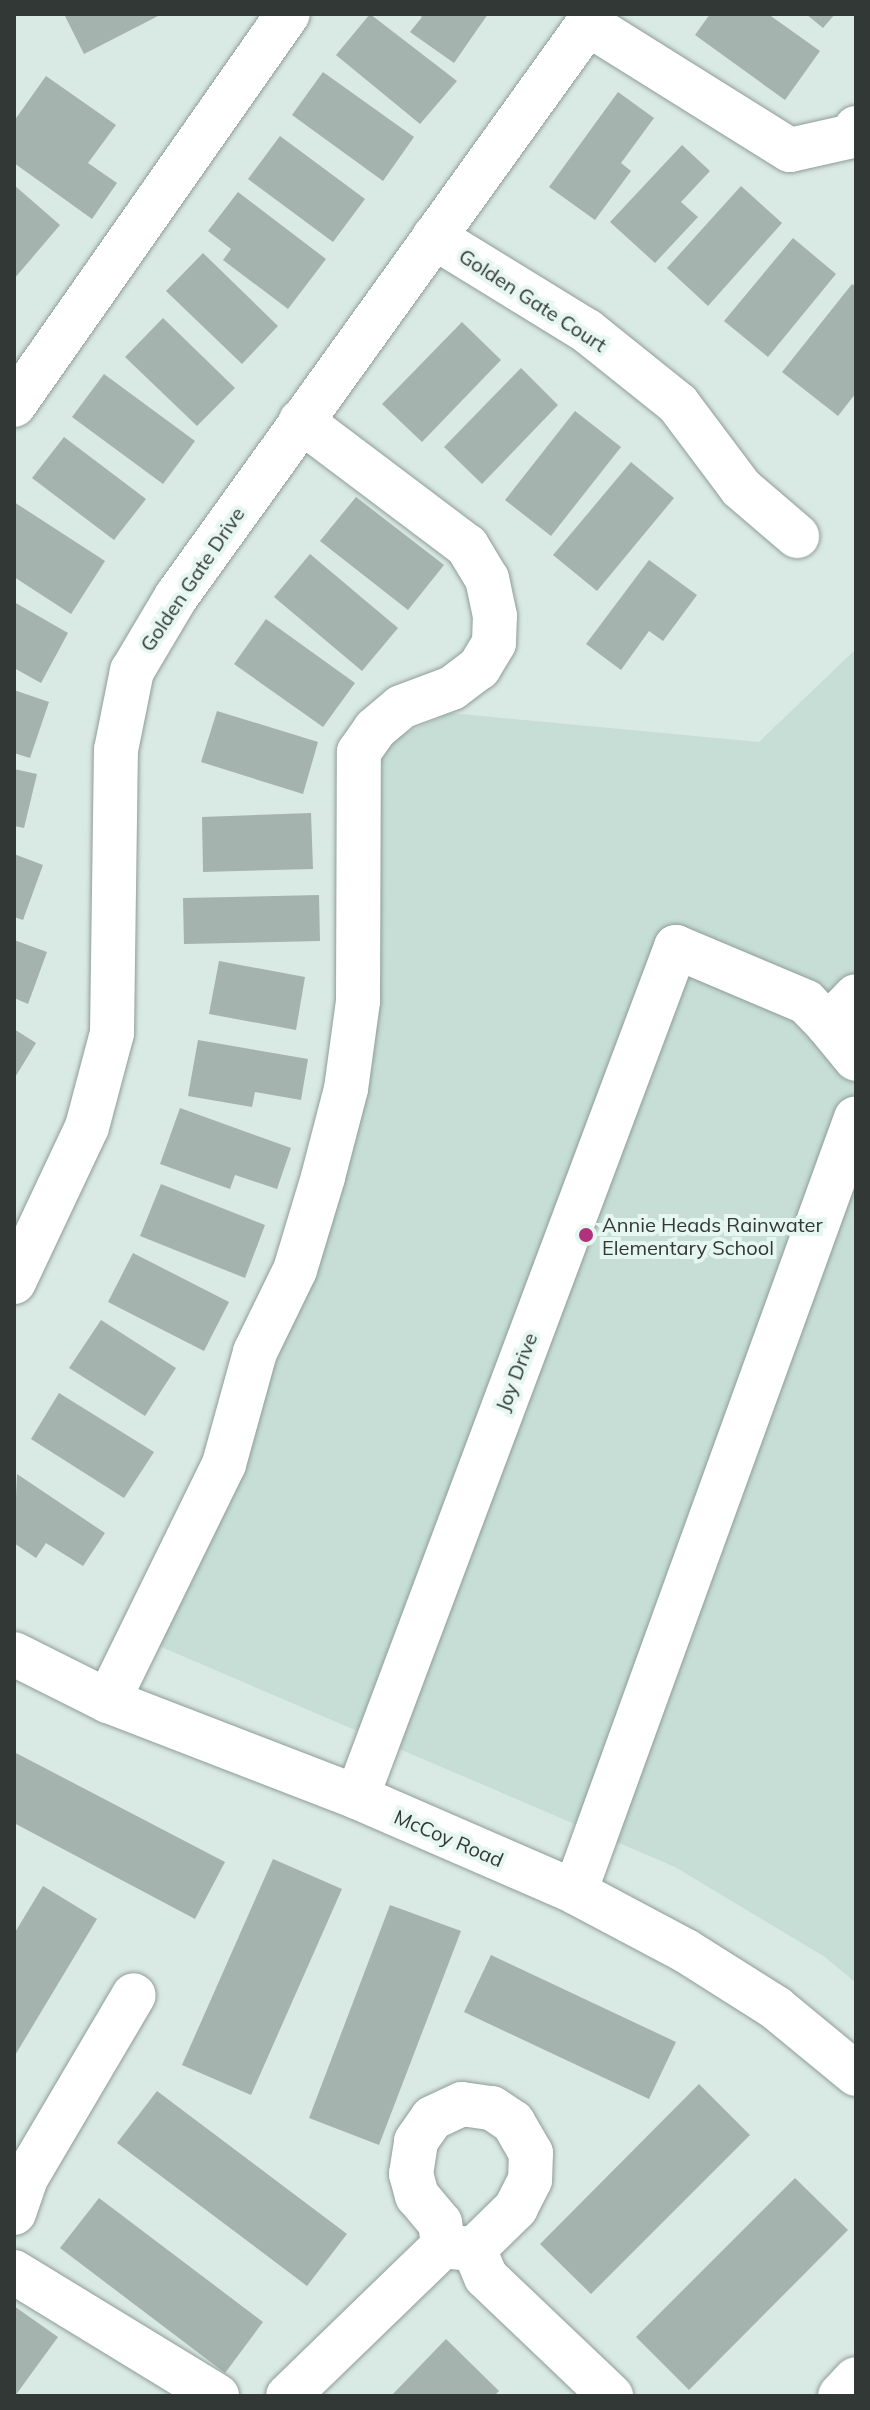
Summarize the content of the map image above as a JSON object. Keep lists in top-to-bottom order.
{
  "streets": {
    "street": [
      "Golden Gate Court",
      "Golden Gate Drive",
      "Joy Drive",
      "McCoy Road"
    ]
  },
  "crossings": [
    ["Golden Gate Court", "Golden Gate Drive"],
    ["Joy Drive", "McCoy Road"]
  ],
  "places": ["Annie Heads Rainwater Elementary School"]
}
